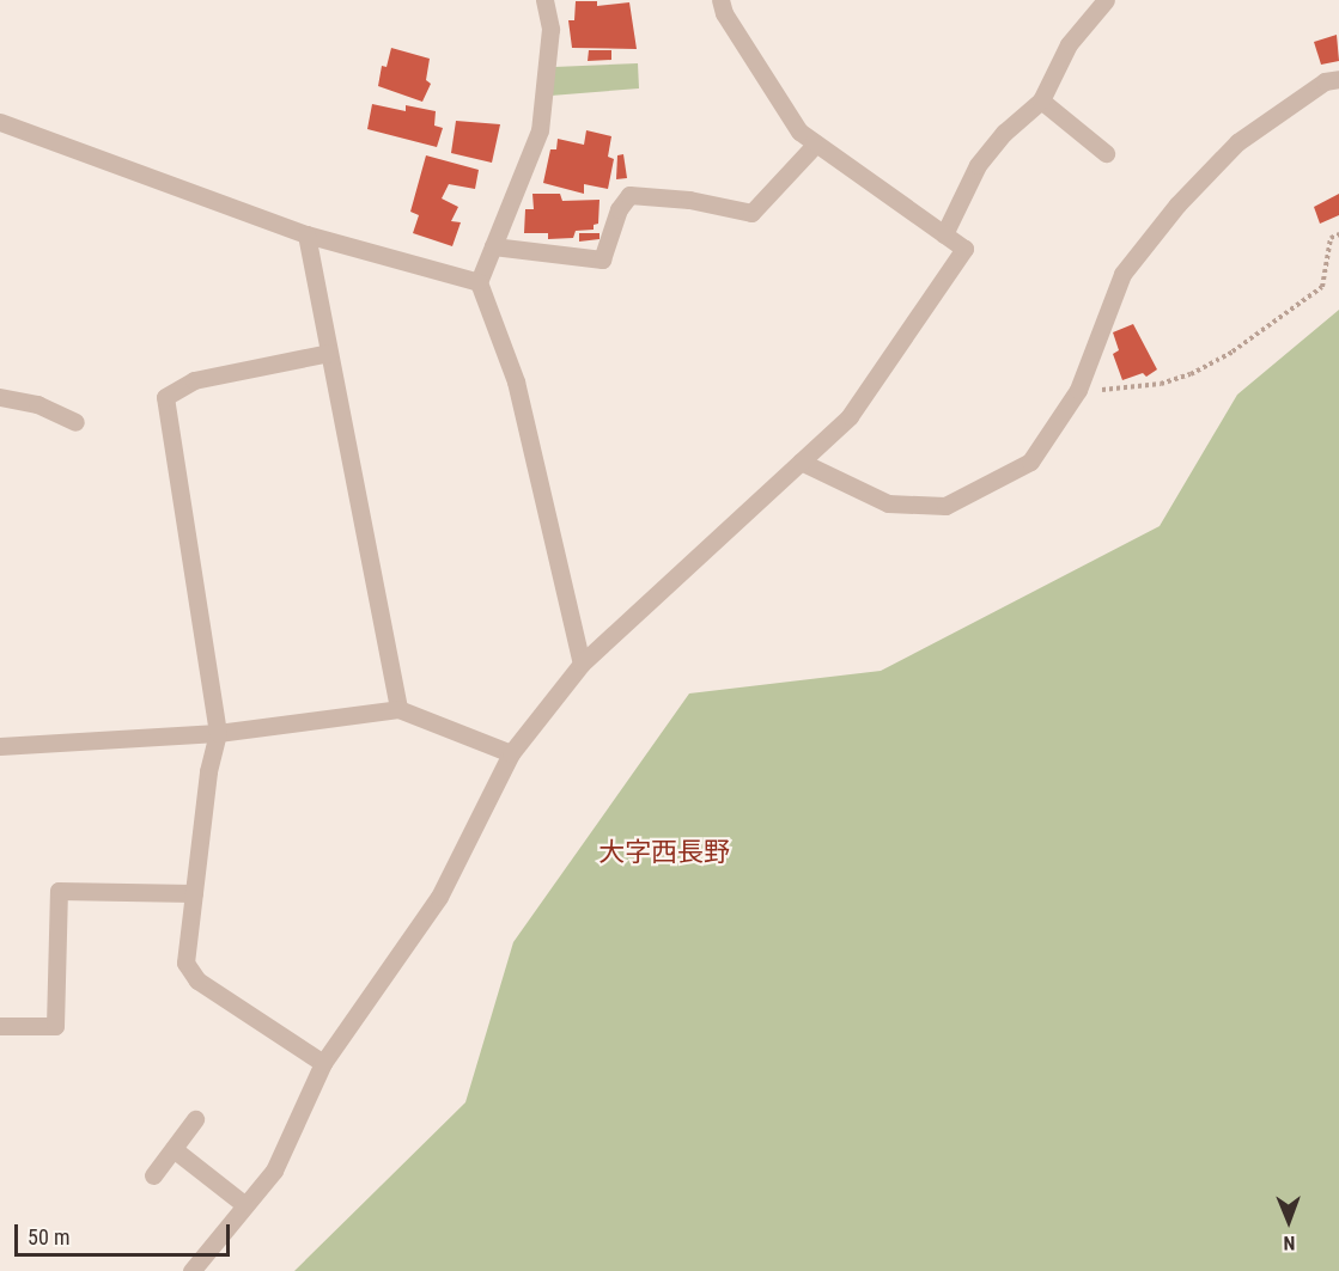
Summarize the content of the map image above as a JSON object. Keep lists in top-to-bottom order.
{
  "districts": ["大字西長野"],
  "scale_bar": "50 m",
  "north": "bottom"
}
